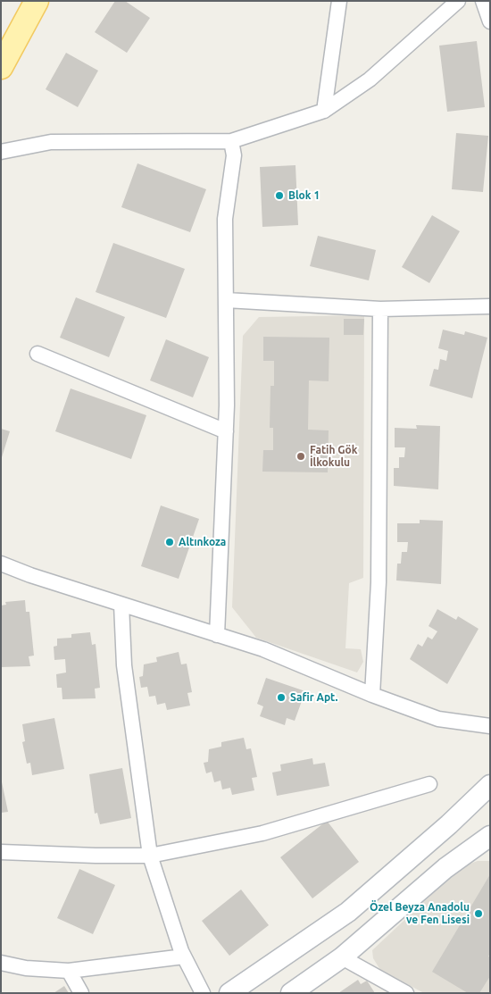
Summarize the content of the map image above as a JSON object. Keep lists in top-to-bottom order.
{
  "places": [
    "Blok 1",
    "Fatih Gök İlkokulu",
    "Altınkoza",
    "Safir Apt.",
    "Özel Beyza Anadolu ve Fen Lisesi"
  ]
}
